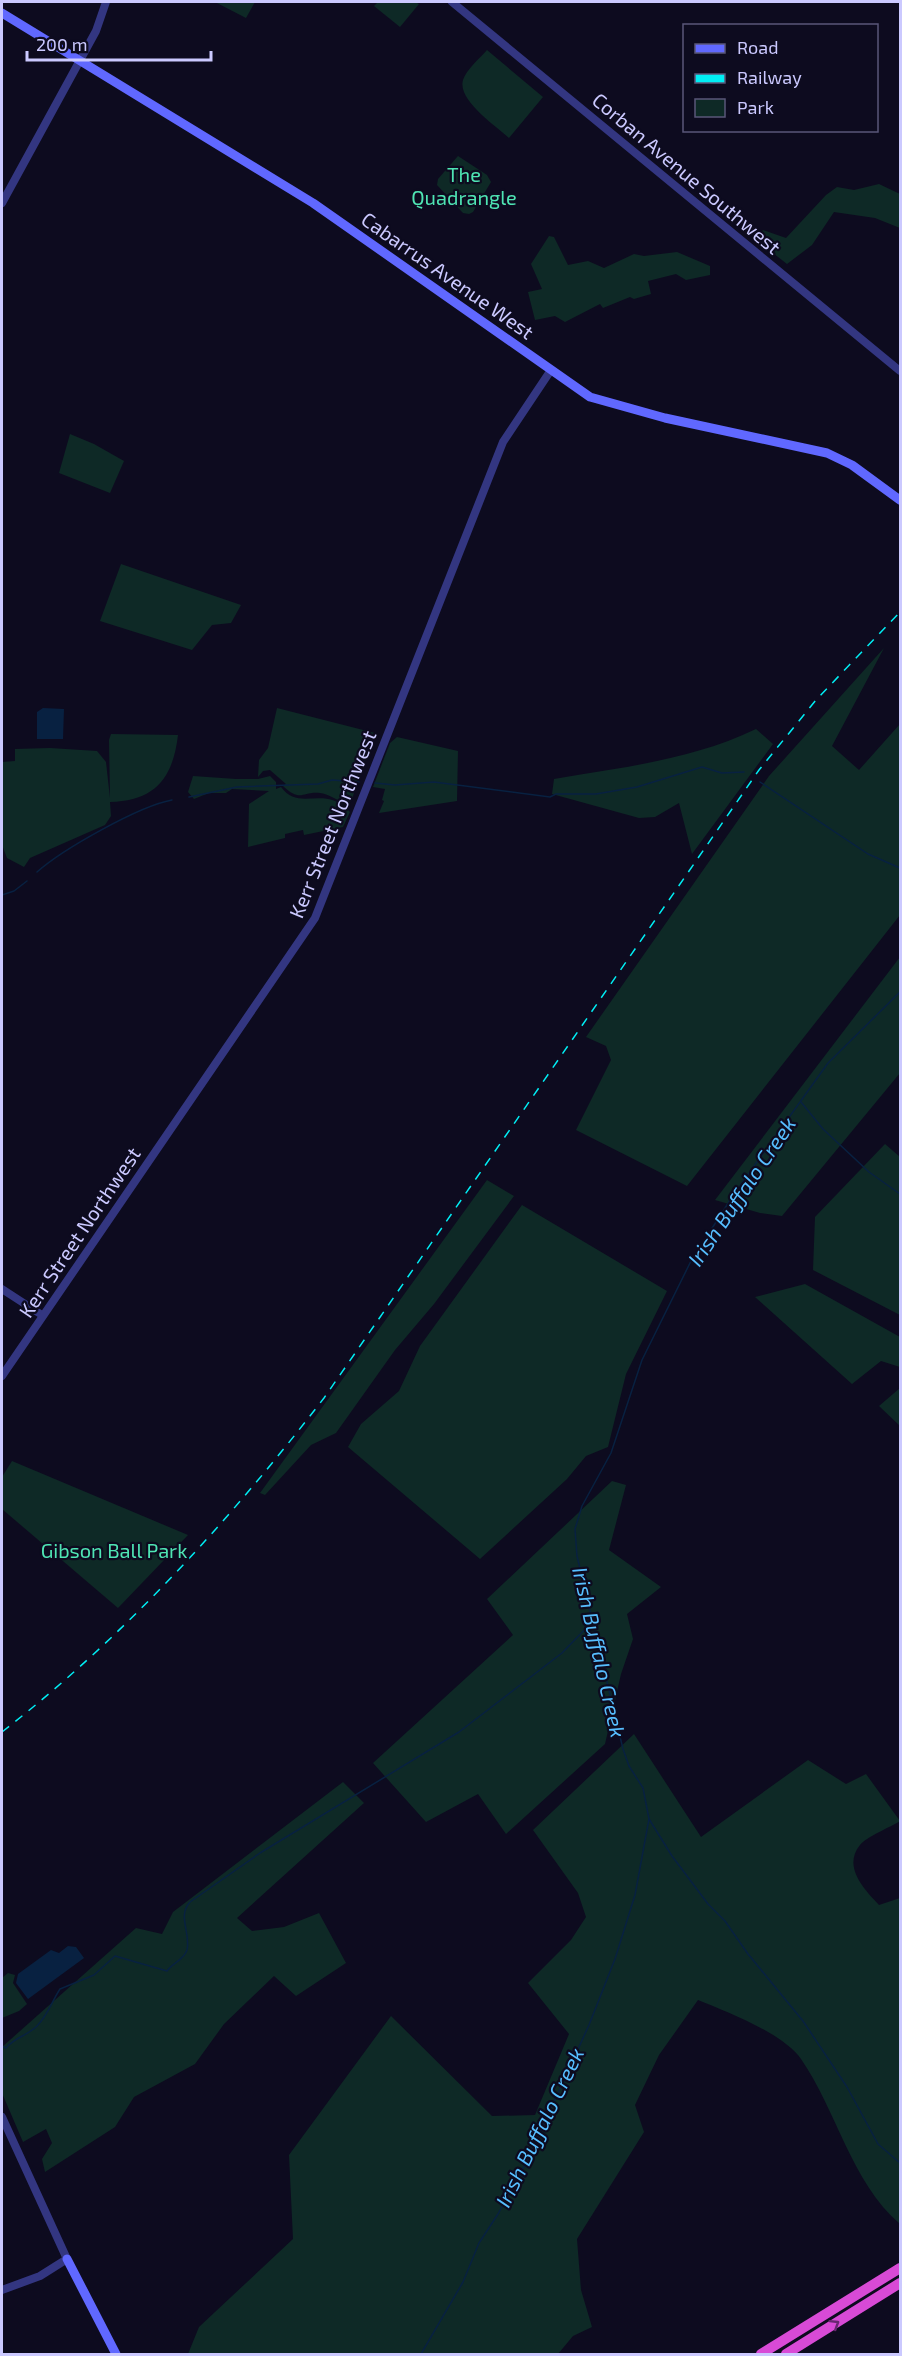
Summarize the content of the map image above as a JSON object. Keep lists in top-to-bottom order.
{
  "streets": {
    "main road": ["Cabarrus Avenue West"],
    "street": ["Corban Avenue Southwest", "Kerr Street Northwest"]
  },
  "crossings": [
    ["Cabarrus Avenue West", "Kerr Street Northwest"]
  ],
  "water": ["Irish Buffalo Creek"],
  "parks": ["The Quadrangle", "Gibson Ball Park"],
  "legend": ["Road", "Railway", "Park"],
  "scale_bar": "200 m"
}
